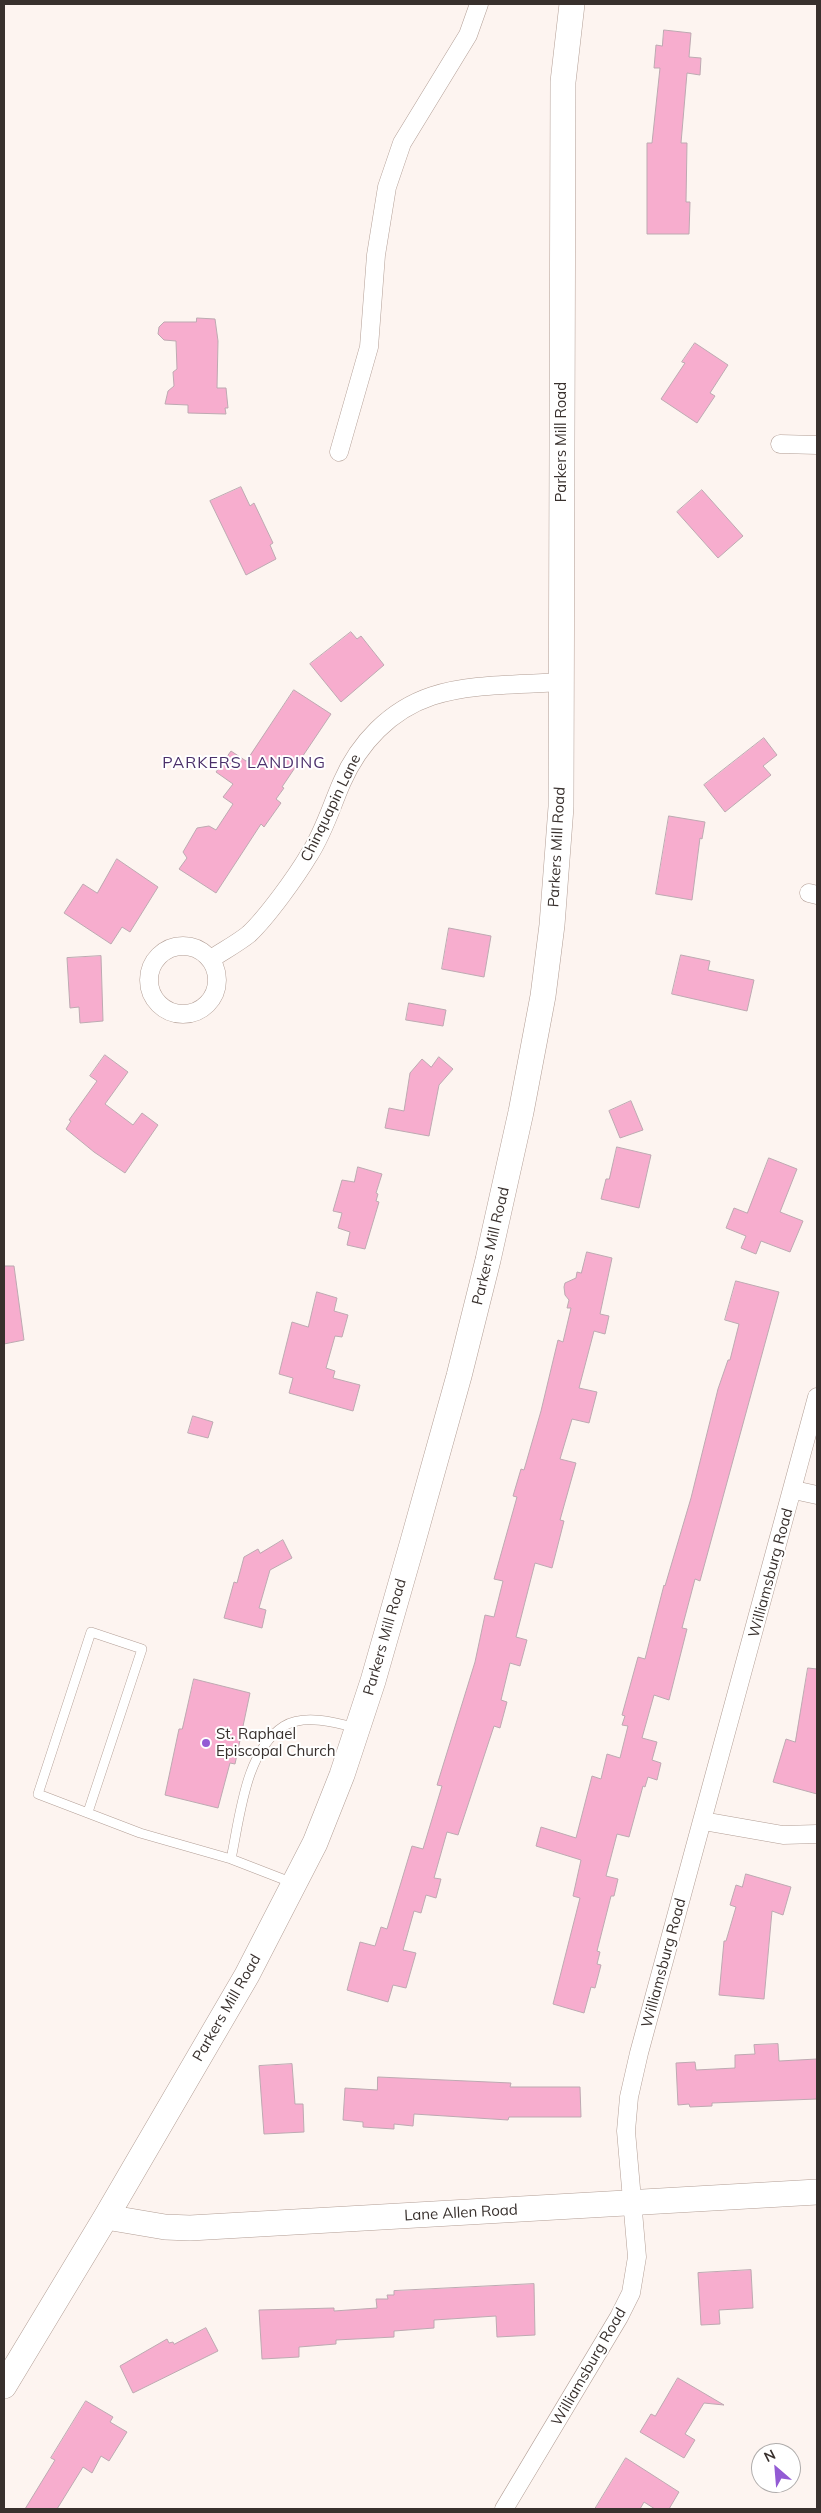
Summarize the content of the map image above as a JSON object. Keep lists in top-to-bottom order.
{
  "streets": {
    "main road": ["Parkers Mill Road", "Lane Allen Road"],
    "street": ["Chinquapin Lane", "Williamsburg Road"]
  },
  "crossings": [
    ["Parkers Mill Road", "Chinquapin Lane"],
    ["Parkers Mill Road", "Lane Allen Road"],
    ["Williamsburg Road", "Lane Allen Road"]
  ],
  "districts": ["PARKERS LANDING"],
  "places": ["St. Raphael Episcopal Church"],
  "north": "top left"
}
